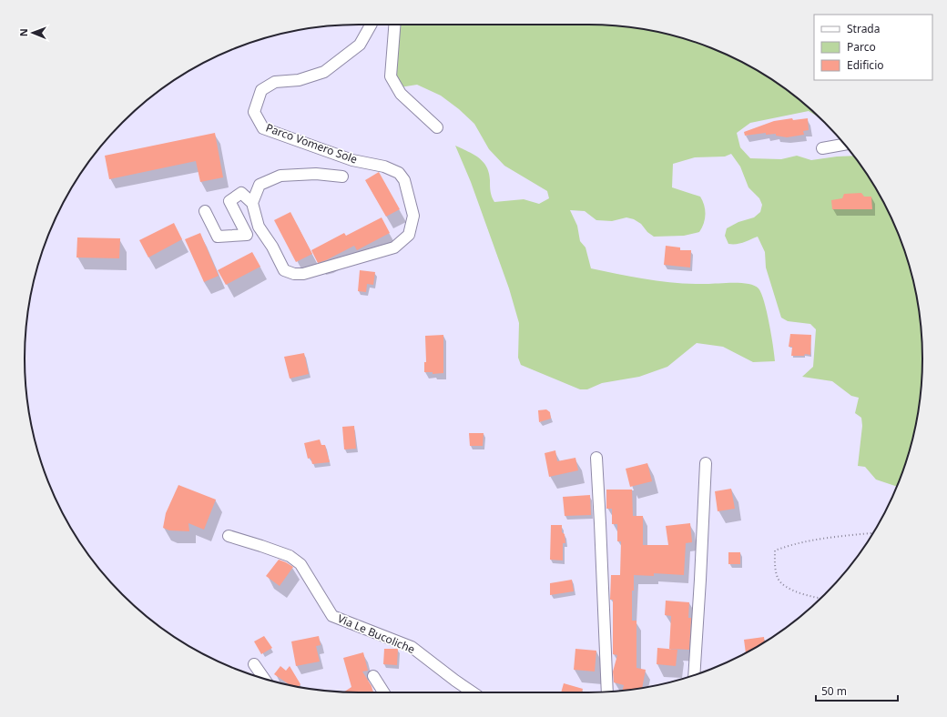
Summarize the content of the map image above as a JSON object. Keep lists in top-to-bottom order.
{
  "streets": {
    "street": ["Parco Vomero Sole", "Via Le Bucoliche"]
  },
  "legend": ["Strada", "Parco", "Edificio"],
  "scale_bar": "50 m",
  "north": "left"
}
